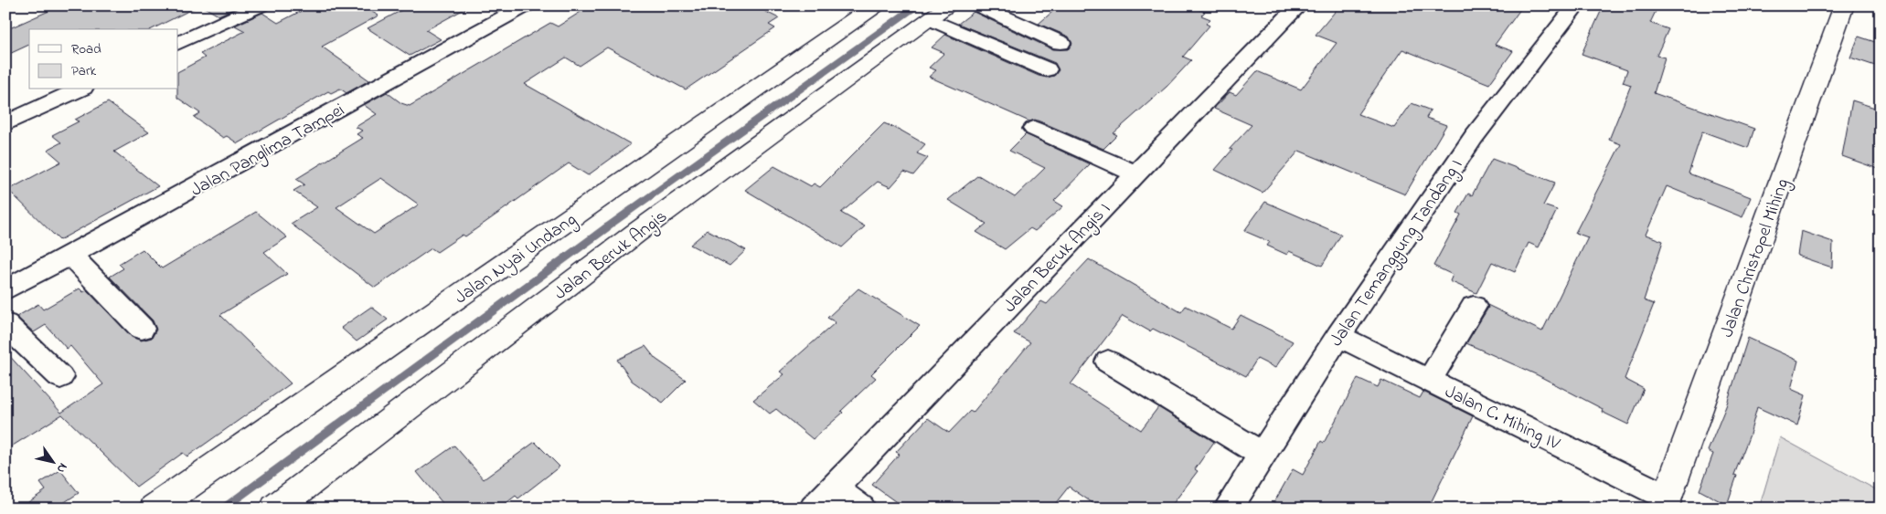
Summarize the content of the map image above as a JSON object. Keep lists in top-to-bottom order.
{
  "streets": {
    "street": [
      "Jalan Panglima Tampei",
      "Jalan Temanggung Tandang I",
      "Jalan Beruk Angis",
      "Jalan Beruk Angis I",
      "Jalan Nyai Undang",
      "Jalan Christopel Mihing",
      "Jalan C. Mihing IV"
    ]
  },
  "crossings": [
    ["Jalan Temanggung Tandang I", "Jalan C. Mihing IV"],
    ["Jalan Christopel Mihing", "Jalan C. Mihing IV"]
  ],
  "legend": ["Road", "Park"],
  "north": "bottom right"
}
